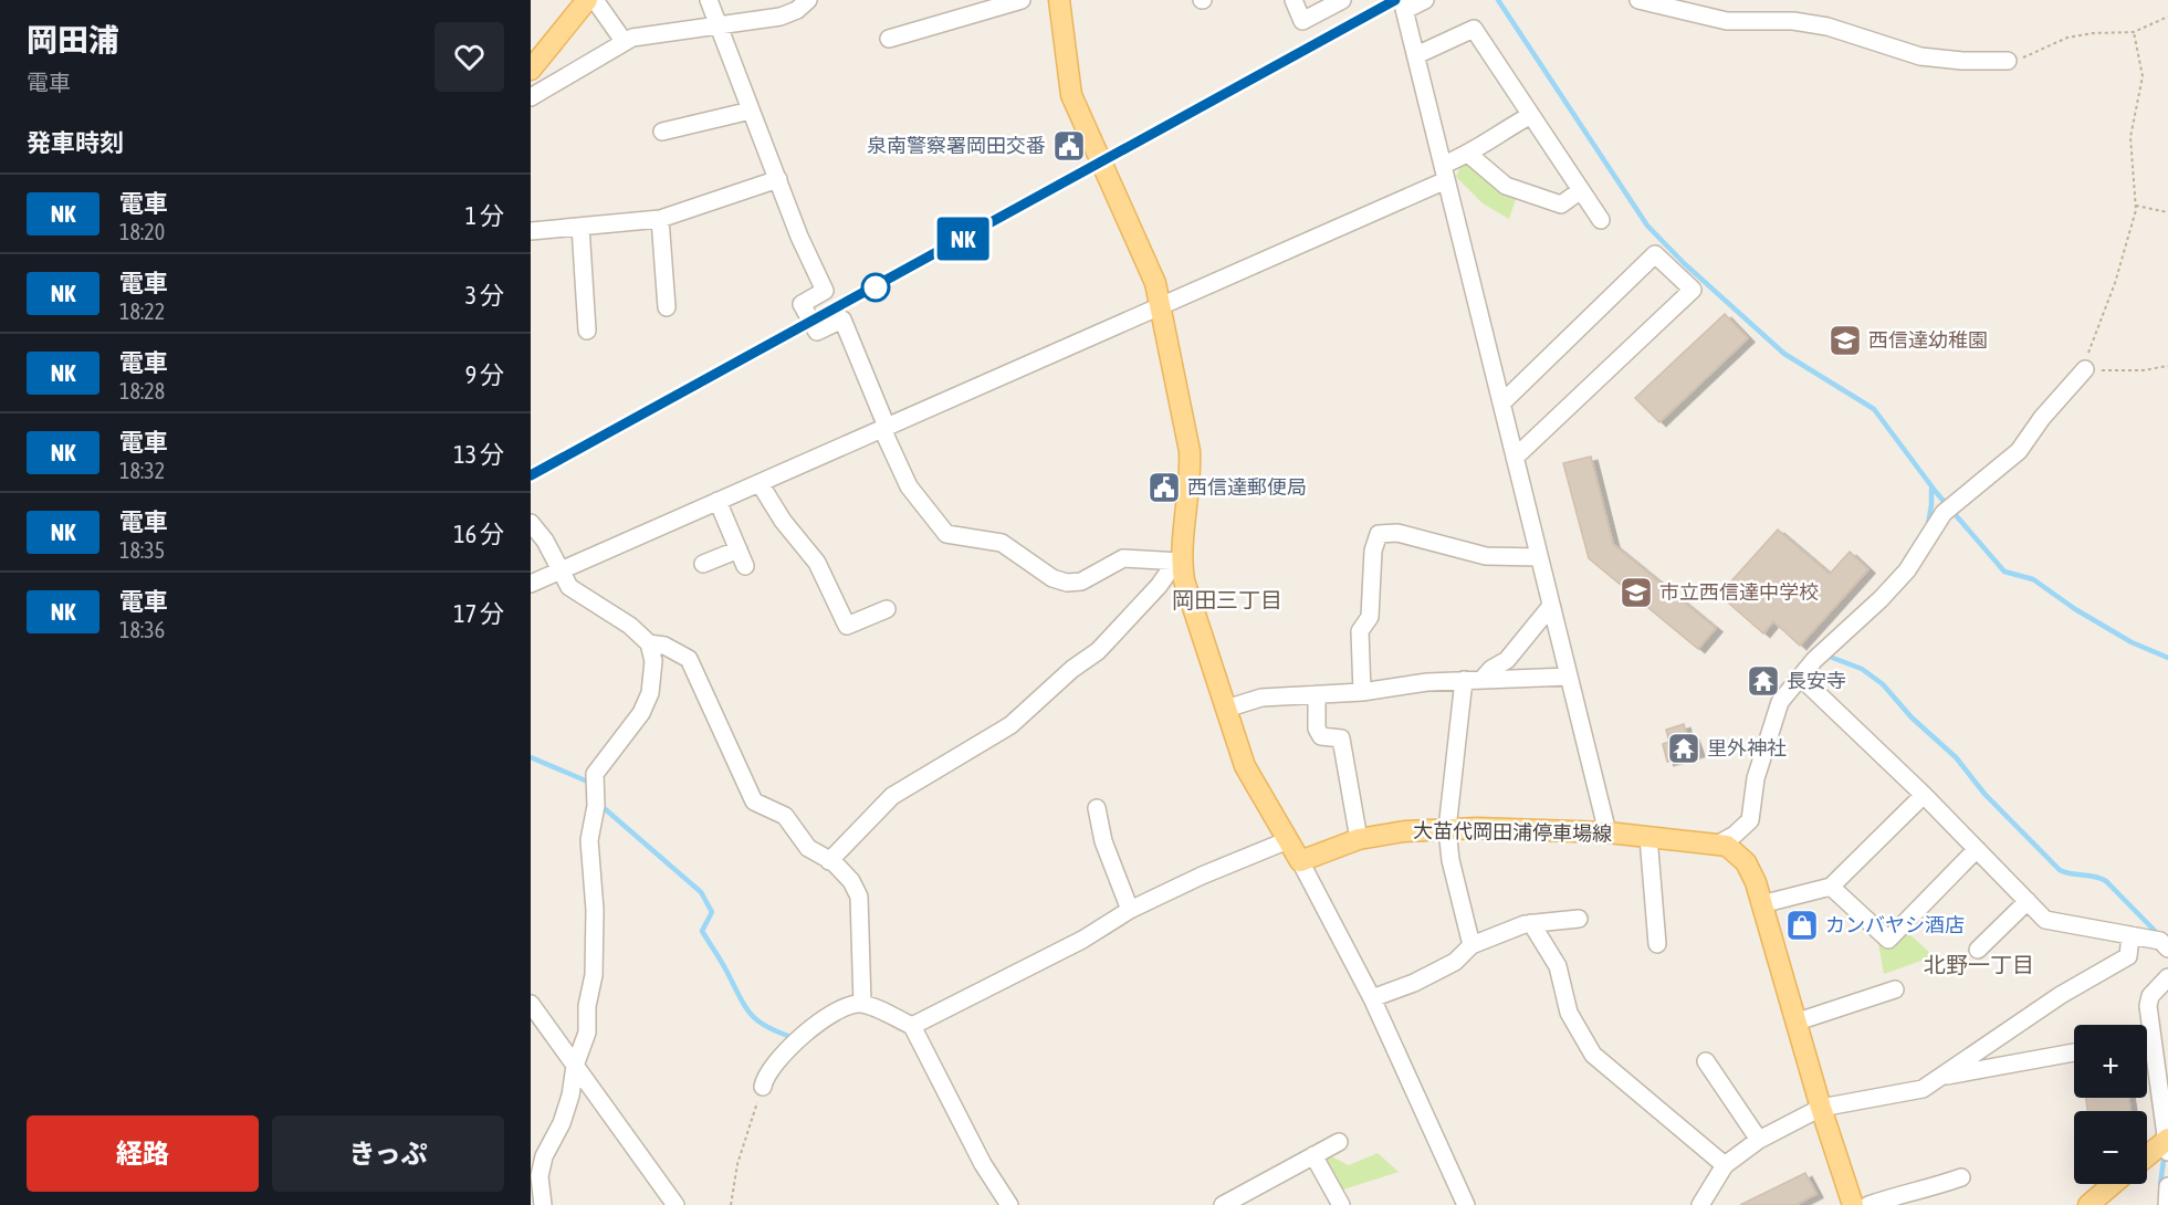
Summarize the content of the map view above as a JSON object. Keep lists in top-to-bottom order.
{
  "streets": {
    "main road": ["大苗代岡田浦停車場線"]
  },
  "districts": ["岡田三丁目", "北野一丁目"],
  "places": {
    "public building": ["泉南警察署岡田交番", "西信達郵便局"],
    "school or university": ["西信達幼稚園", "市立西信達中学校"],
    "temple": ["長安寺", "里外神社"],
    "shop": ["カンバヤシ酒店"]
  },
  "page": {
    "heading": [
      ["岡田浦", "電車"],
      "発車時刻"
    ],
    "on_map": "NK",
    "list": [
      {
        "mark": "NK",
        "name": "電車",
        "note": "18:20",
        "value": "1 分"
      },
      {
        "mark": "NK",
        "name": "電車",
        "note": "18:22",
        "value": "3 分"
      },
      {
        "mark": "NK",
        "name": "電車",
        "note": "18:28",
        "value": "9 分"
      },
      {
        "mark": "NK",
        "name": "電車",
        "note": "18:32",
        "value": "13 分"
      },
      {
        "mark": "NK",
        "name": "電車",
        "note": "18:35",
        "value": "16 分"
      },
      {
        "mark": "NK",
        "name": "電車",
        "note": "18:36",
        "value": "17 分"
      }
    ],
    "map_buttons": ["+", "−"],
    "buttons": ["経路", "きっぷ"]
  }
}
